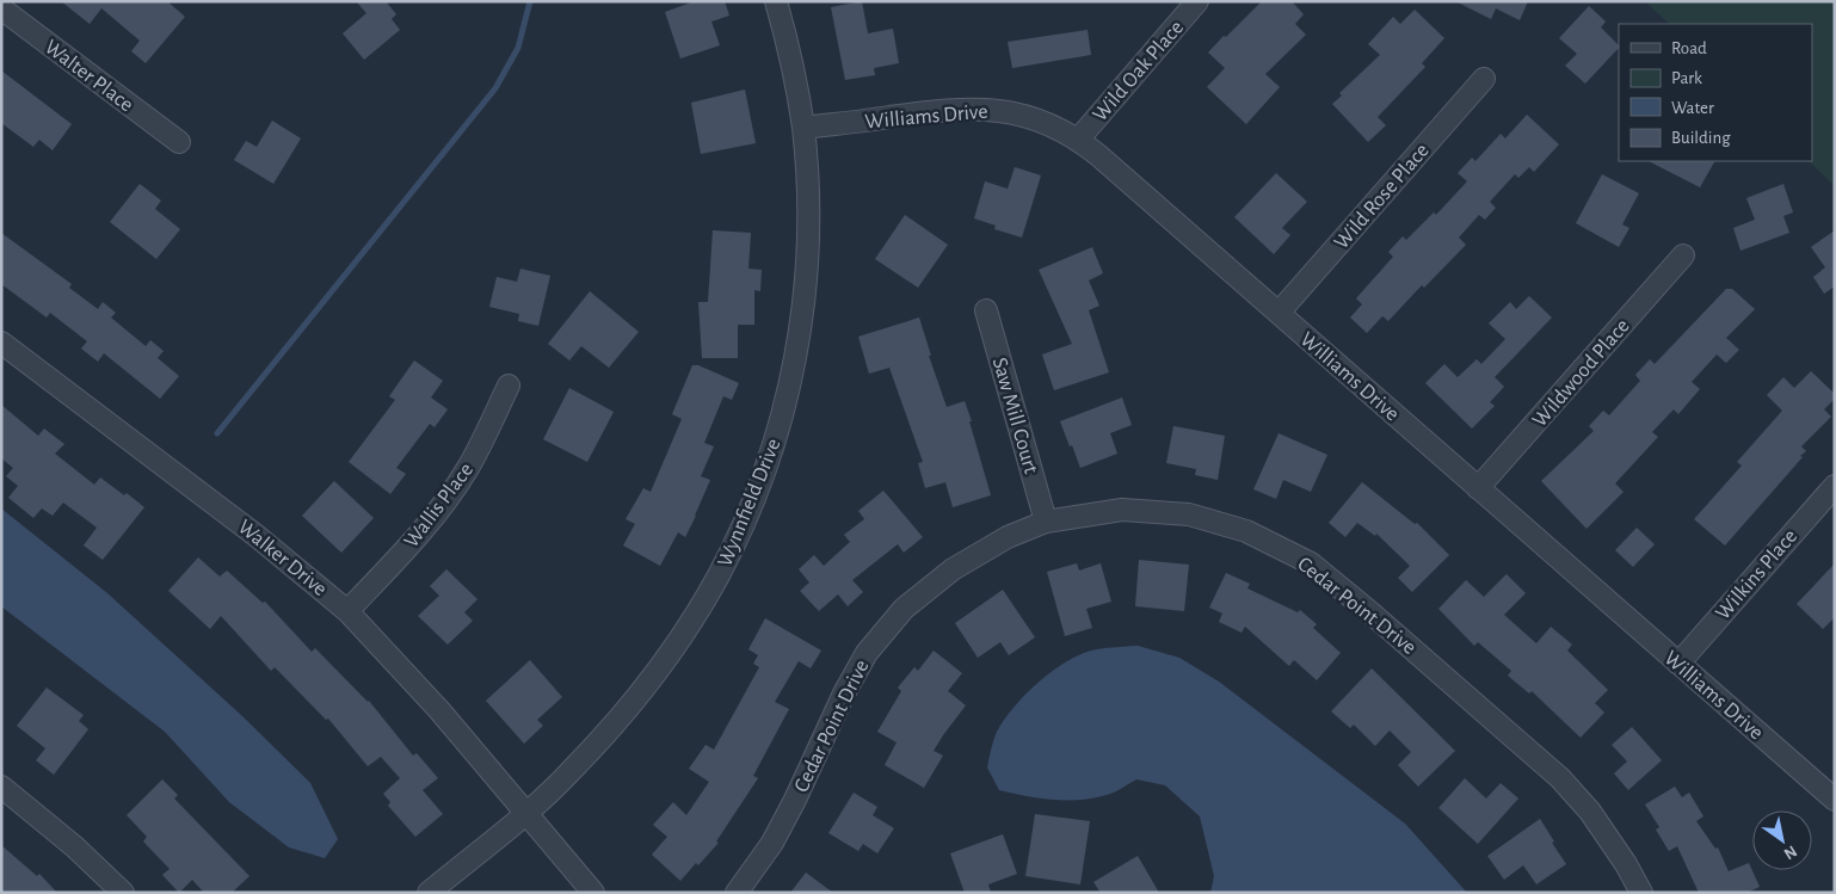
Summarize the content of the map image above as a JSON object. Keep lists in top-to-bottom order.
{
  "streets": {
    "street": [
      "Wild Oak Place",
      "Walter Place",
      "Williams Drive",
      "Wild Rose Place",
      "Wildwood Place",
      "Saw Mill Court",
      "Wynnfield Drive",
      "Wallis Place",
      "Walker Drive",
      "Wilkins Place",
      "Cedar Point Drive"
    ]
  },
  "crossings": [
    ["Wild Oak Place", "Williams Drive"],
    ["Williams Drive", "Wild Rose Place"],
    ["Williams Drive", "Wildwood Place"],
    ["Williams Drive", "Wynnfield Drive"],
    ["Williams Drive", "Wilkins Place"],
    ["Saw Mill Court", "Cedar Point Drive"],
    ["Wynnfield Drive", "Walker Drive"],
    ["Wallis Place", "Walker Drive"]
  ],
  "legend": [
    "Road",
    "Park",
    "Water",
    "Building"
  ],
  "north": "bottom right"
}
